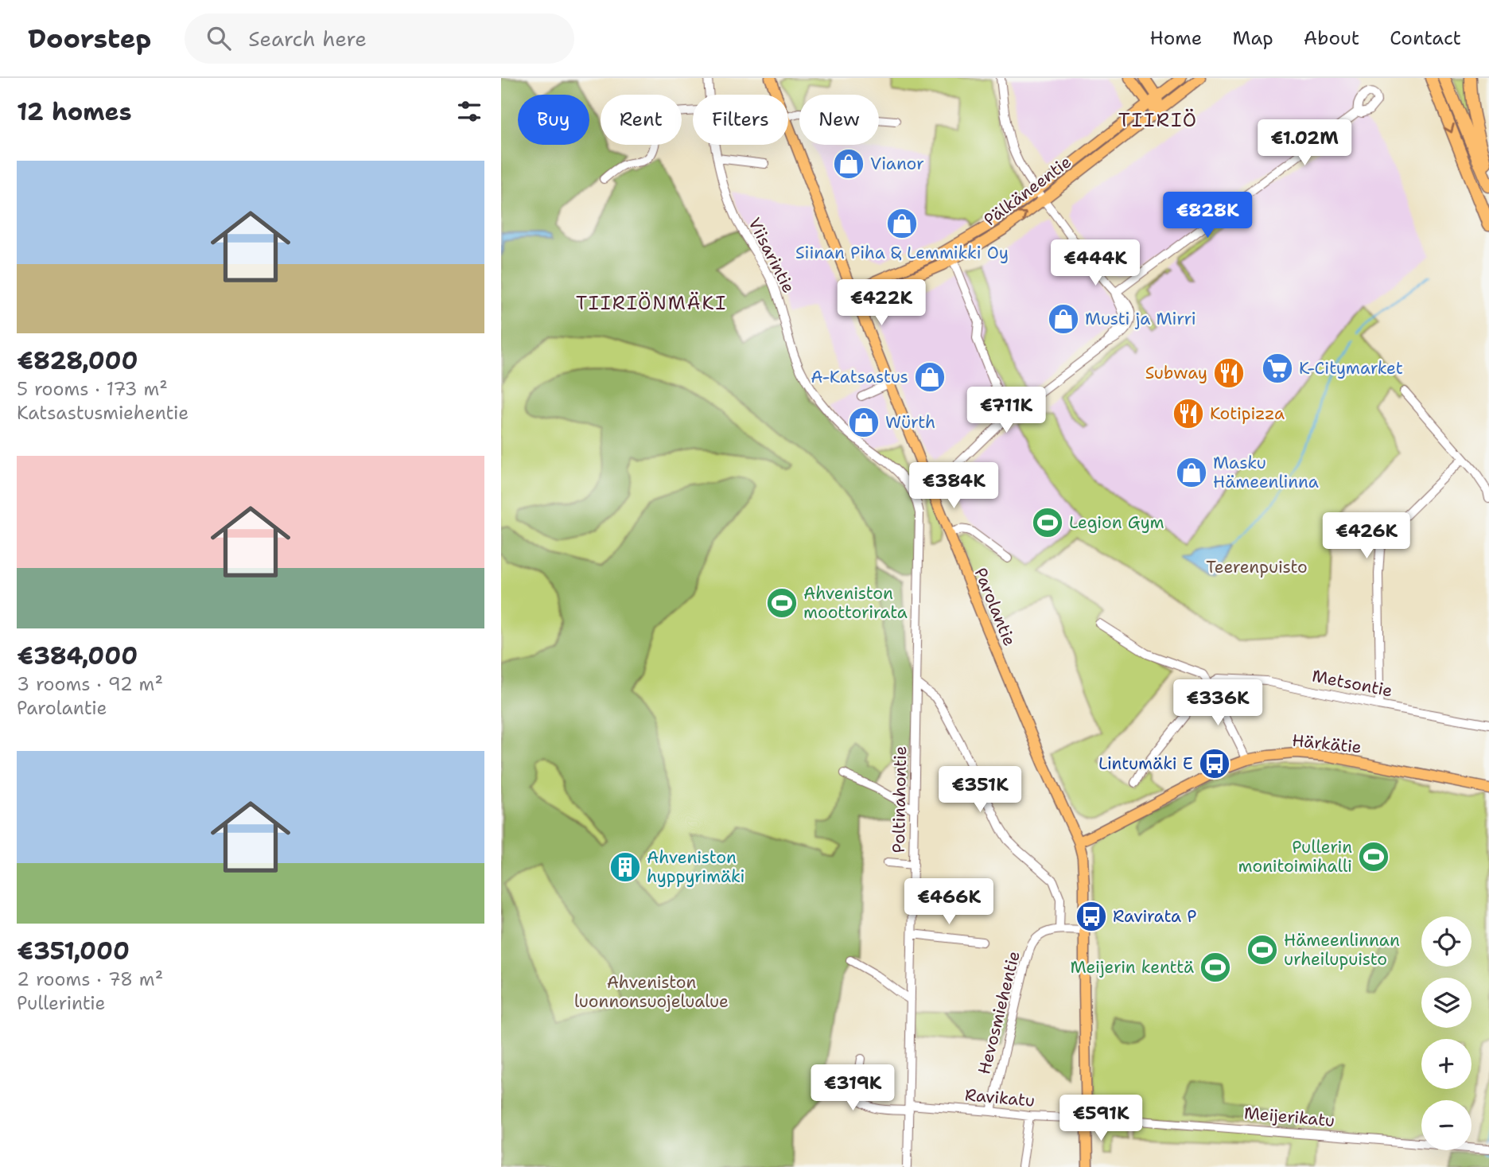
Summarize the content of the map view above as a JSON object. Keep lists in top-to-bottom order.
{
  "streets": {
    "main road": ["Pälkäneentie", "Parolantie", "Härkätie"],
    "street": [
      "Viisarintie",
      "Metsontie",
      "Poltinahontie",
      "Hevosmiehentie",
      "Ravikatu",
      "Meijerikatu"
    ]
  },
  "crossings": [
    ["Pälkäneentie", "Parolantie"],
    ["Viisarintie", "Poltinahontie"],
    ["Parolantie", "Härkätie"],
    ["Parolantie", "Hevosmiehentie"],
    ["Parolantie", "Ravikatu"],
    ["Parolantie", "Meijerikatu"],
    ["Poltinahontie", "Ravikatu"],
    ["Hevosmiehentie", "Ravikatu"],
    ["Ravikatu", "Meijerikatu"]
  ],
  "districts": ["TIIRIÖ", "TIIRIÖNMÄKI"],
  "parks": ["Teerenpuisto", "Ahveniston luonnonsuojelualue"],
  "places": {
    "shop": [
      "Vianor",
      "Siinan Piha & Lemmikki Oy",
      "Musti ja Mirri",
      "A-Katsastus",
      "Würth",
      "Masku Hämeenlinna"
    ],
    "supermarket": ["K-Citymarket"],
    "restaurant": ["Subway", "Kotipizza"],
    "sports": [
      "Legion Gym",
      "Ahveniston moottorirata",
      "Pullerin monitoimihalli",
      "Hämeenlinnan urheilupuisto",
      "Meijerin kenttä"
    ],
    "bus stop": ["Lintumäki E", "Ravirata P"],
    "building": ["Ahveniston hyppyrimäki"]
  },
  "page": {
    "header": "Doorstep",
    "search": "Search here",
    "nav": [
      "Home",
      "Map",
      "About",
      "Contact"
    ],
    "heading": "12 homes",
    "chip": [
      "Buy",
      "Rent",
      "Filters",
      "New"
    ],
    "price": [
      "€1.02M",
      "€828K",
      "€444K",
      "€422K",
      "€711K",
      "€384K",
      "€426K",
      "€336K",
      "€351K",
      "€466K",
      "€319K",
      "€591K"
    ],
    "list": [
      {
        "name": "€828,000",
        "note": "5 rooms · 173 m² · Katsastusmiehentie"
      },
      {
        "name": "€384,000",
        "note": "3 rooms · 92 m² · Parolantie"
      },
      {
        "name": "€351,000",
        "note": "2 rooms · 78 m² · Pullerintie"
      }
    ],
    "map_buttons": ["+", "−"]
  }
}
